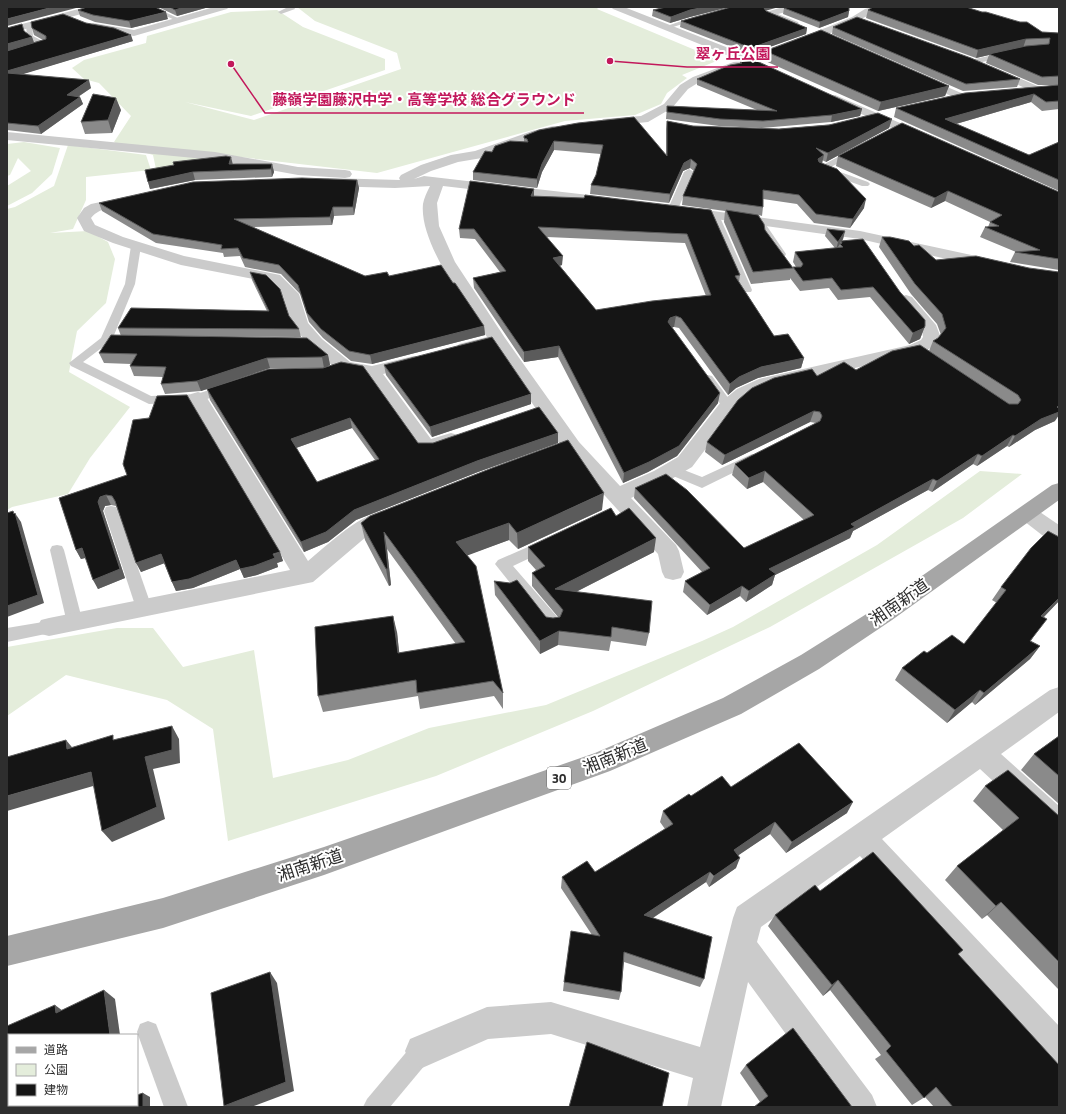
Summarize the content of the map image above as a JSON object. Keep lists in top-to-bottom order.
{
  "streets": {
    "main road": ["湘南新道", "30"]
  },
  "places": ["翠ヶ丘公園", "藤嶺学園藤沢中学・高等学校 総合グラウンド"],
  "legend": ["道路", "公園", "建物"]
}
